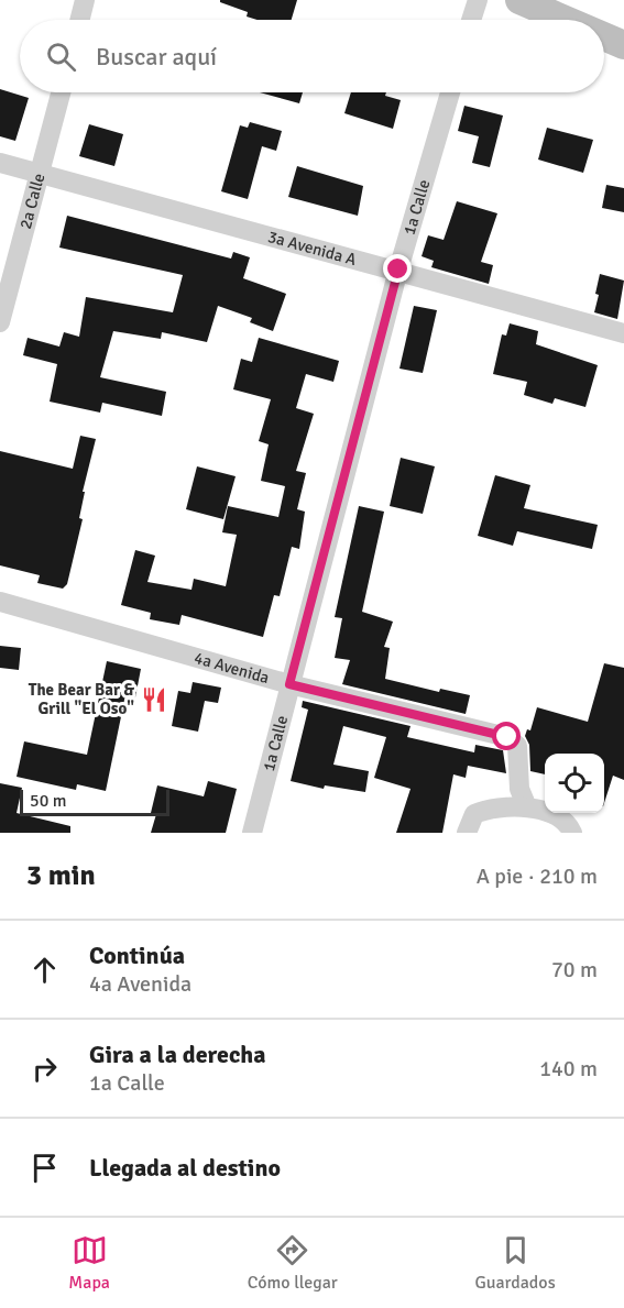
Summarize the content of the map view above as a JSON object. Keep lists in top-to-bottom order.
{
  "streets": {
    "street": [
      "2a Calle",
      "1a Calle",
      "3a Avenida A",
      "4a Avenida"
    ]
  },
  "crossings": [
    ["2a Calle", "3a Avenida A"],
    ["1a Calle", "3a Avenida A"],
    ["1a Calle", "4a Avenida"]
  ],
  "places": {
    "restaurant": ["The Bear Bar & Grill \"El Oso\""]
  },
  "scale_bar": "50 m",
  "page": {
    "search": "Buscar aquí",
    "scale": "50 m",
    "heading": ["3 min", "A pie · 210 m"],
    "list": [
      ["Continúa", "4a Avenida", "70 m"],
      ["Gira a la derecha", "1a Calle", "140 m"],
      "Llegada al destino"
    ],
    "nav": ["Mapa", "Cómo llegar", "Guardados"]
  }
}
